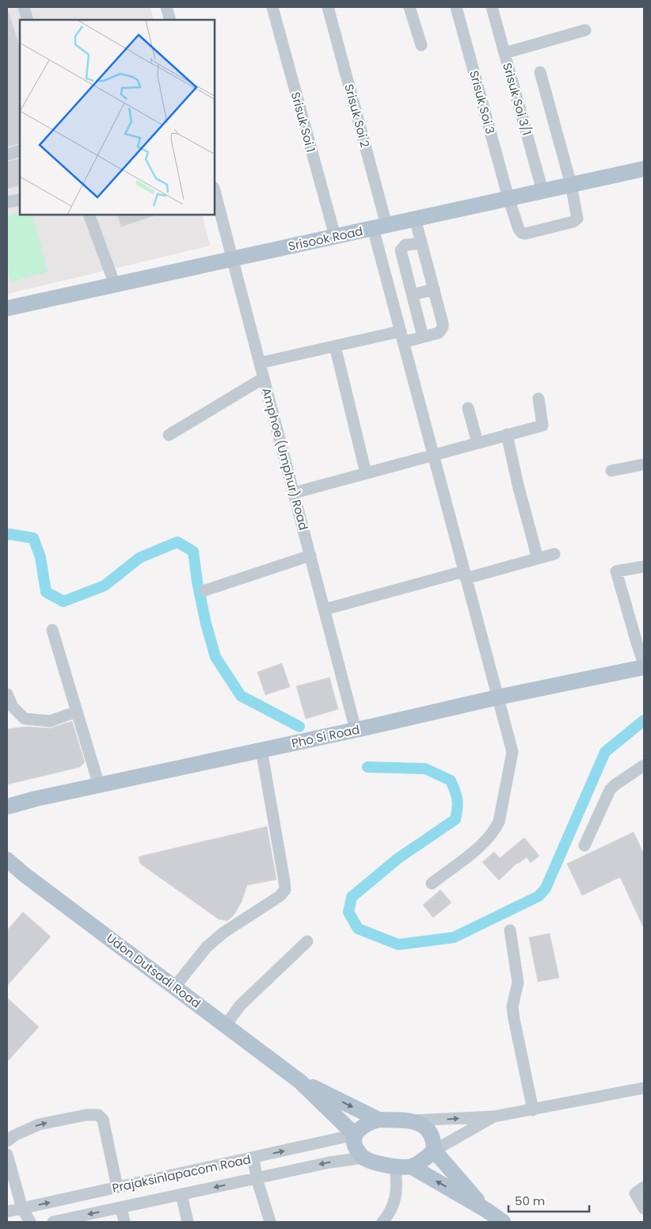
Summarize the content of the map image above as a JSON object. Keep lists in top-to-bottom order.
{
  "streets": {
    "main road": ["Srisook Road", "Pho Si Road", "Udon Dutsadi Road"],
    "street": [
      "Srisuk Soi 3/1",
      "Srisuk Soi 3",
      "Srisuk Soi 2",
      "Srisuk Soi 1",
      "Amphoe (Umphur) Road",
      "Prajaksinlapacom Road"
    ]
  },
  "crossings": [
    ["Srisuk Soi 3/1", "Srisook Road"],
    ["Srisuk Soi 3", "Srisook Road"],
    ["Srisuk Soi 2", "Srisook Road"],
    ["Srisuk Soi 2", "Pho Si Road"],
    ["Srisuk Soi 1", "Srisook Road"],
    ["Srisook Road", "Amphoe (Umphur) Road"],
    ["Amphoe (Umphur) Road", "Pho Si Road"],
    ["Udon Dutsadi Road", "Prajaksinlapacom Road"]
  ],
  "scale_bar": "50 m"
}
